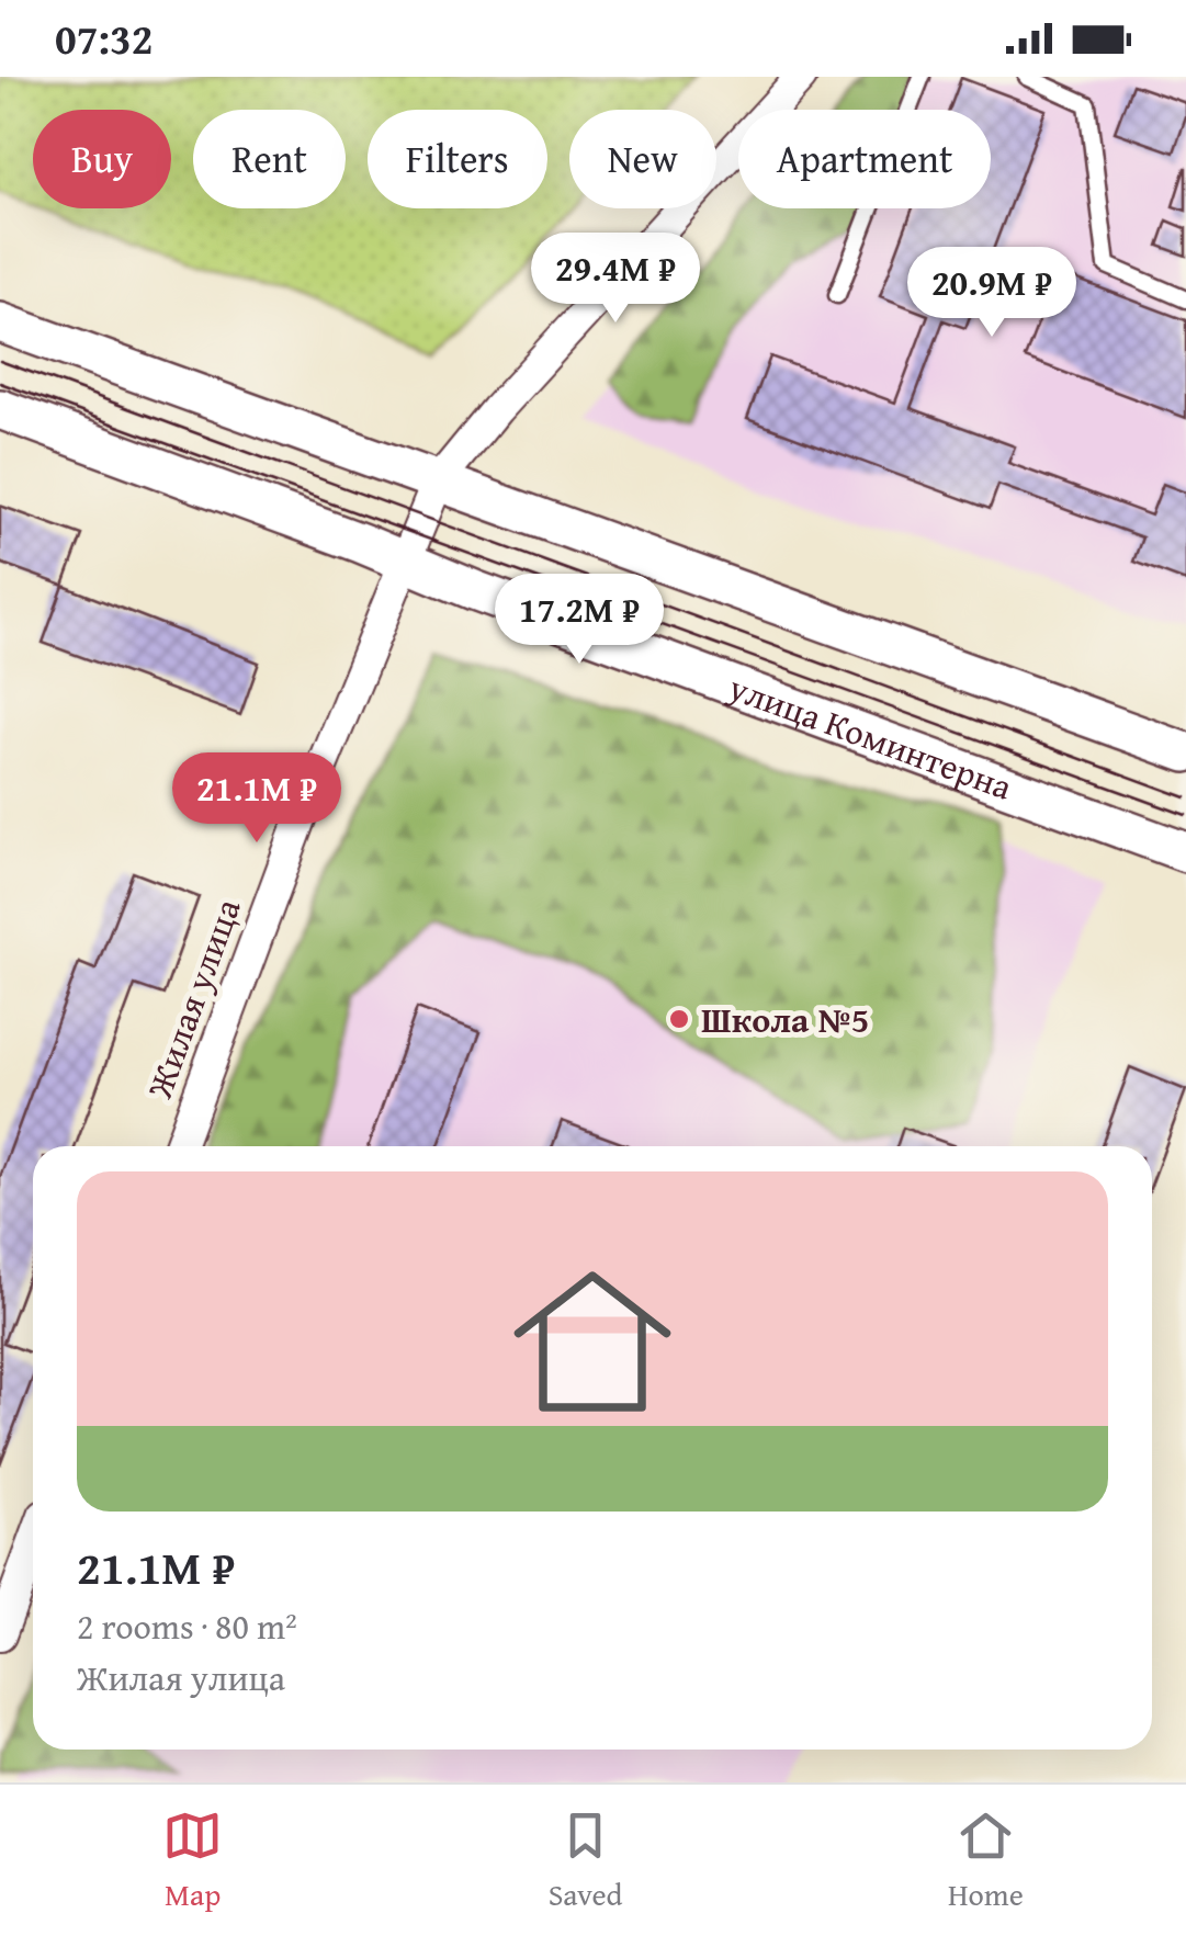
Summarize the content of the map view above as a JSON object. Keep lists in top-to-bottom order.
{
  "streets": {
    "street": ["улица Коминтерна", "Жилая улица"]
  },
  "crossings": [
    ["улица Коминтерна", "Жилая улица"]
  ],
  "places": ["Школа №5"],
  "page": {
    "status": "07:32",
    "chip": [
      "Buy",
      "Rent",
      "Filters",
      "New",
      "Apartment"
    ],
    "price": [
      "29.4M ₽",
      "20.9M ₽",
      "17.2M ₽",
      "21.1M ₽"
    ],
    "list": [
      {
        "name": "21.1M ₽",
        "note": "2 rooms · 80 m² · Жилая улица"
      }
    ],
    "tabs": ["Map", "Saved", "Home"]
  }
}
